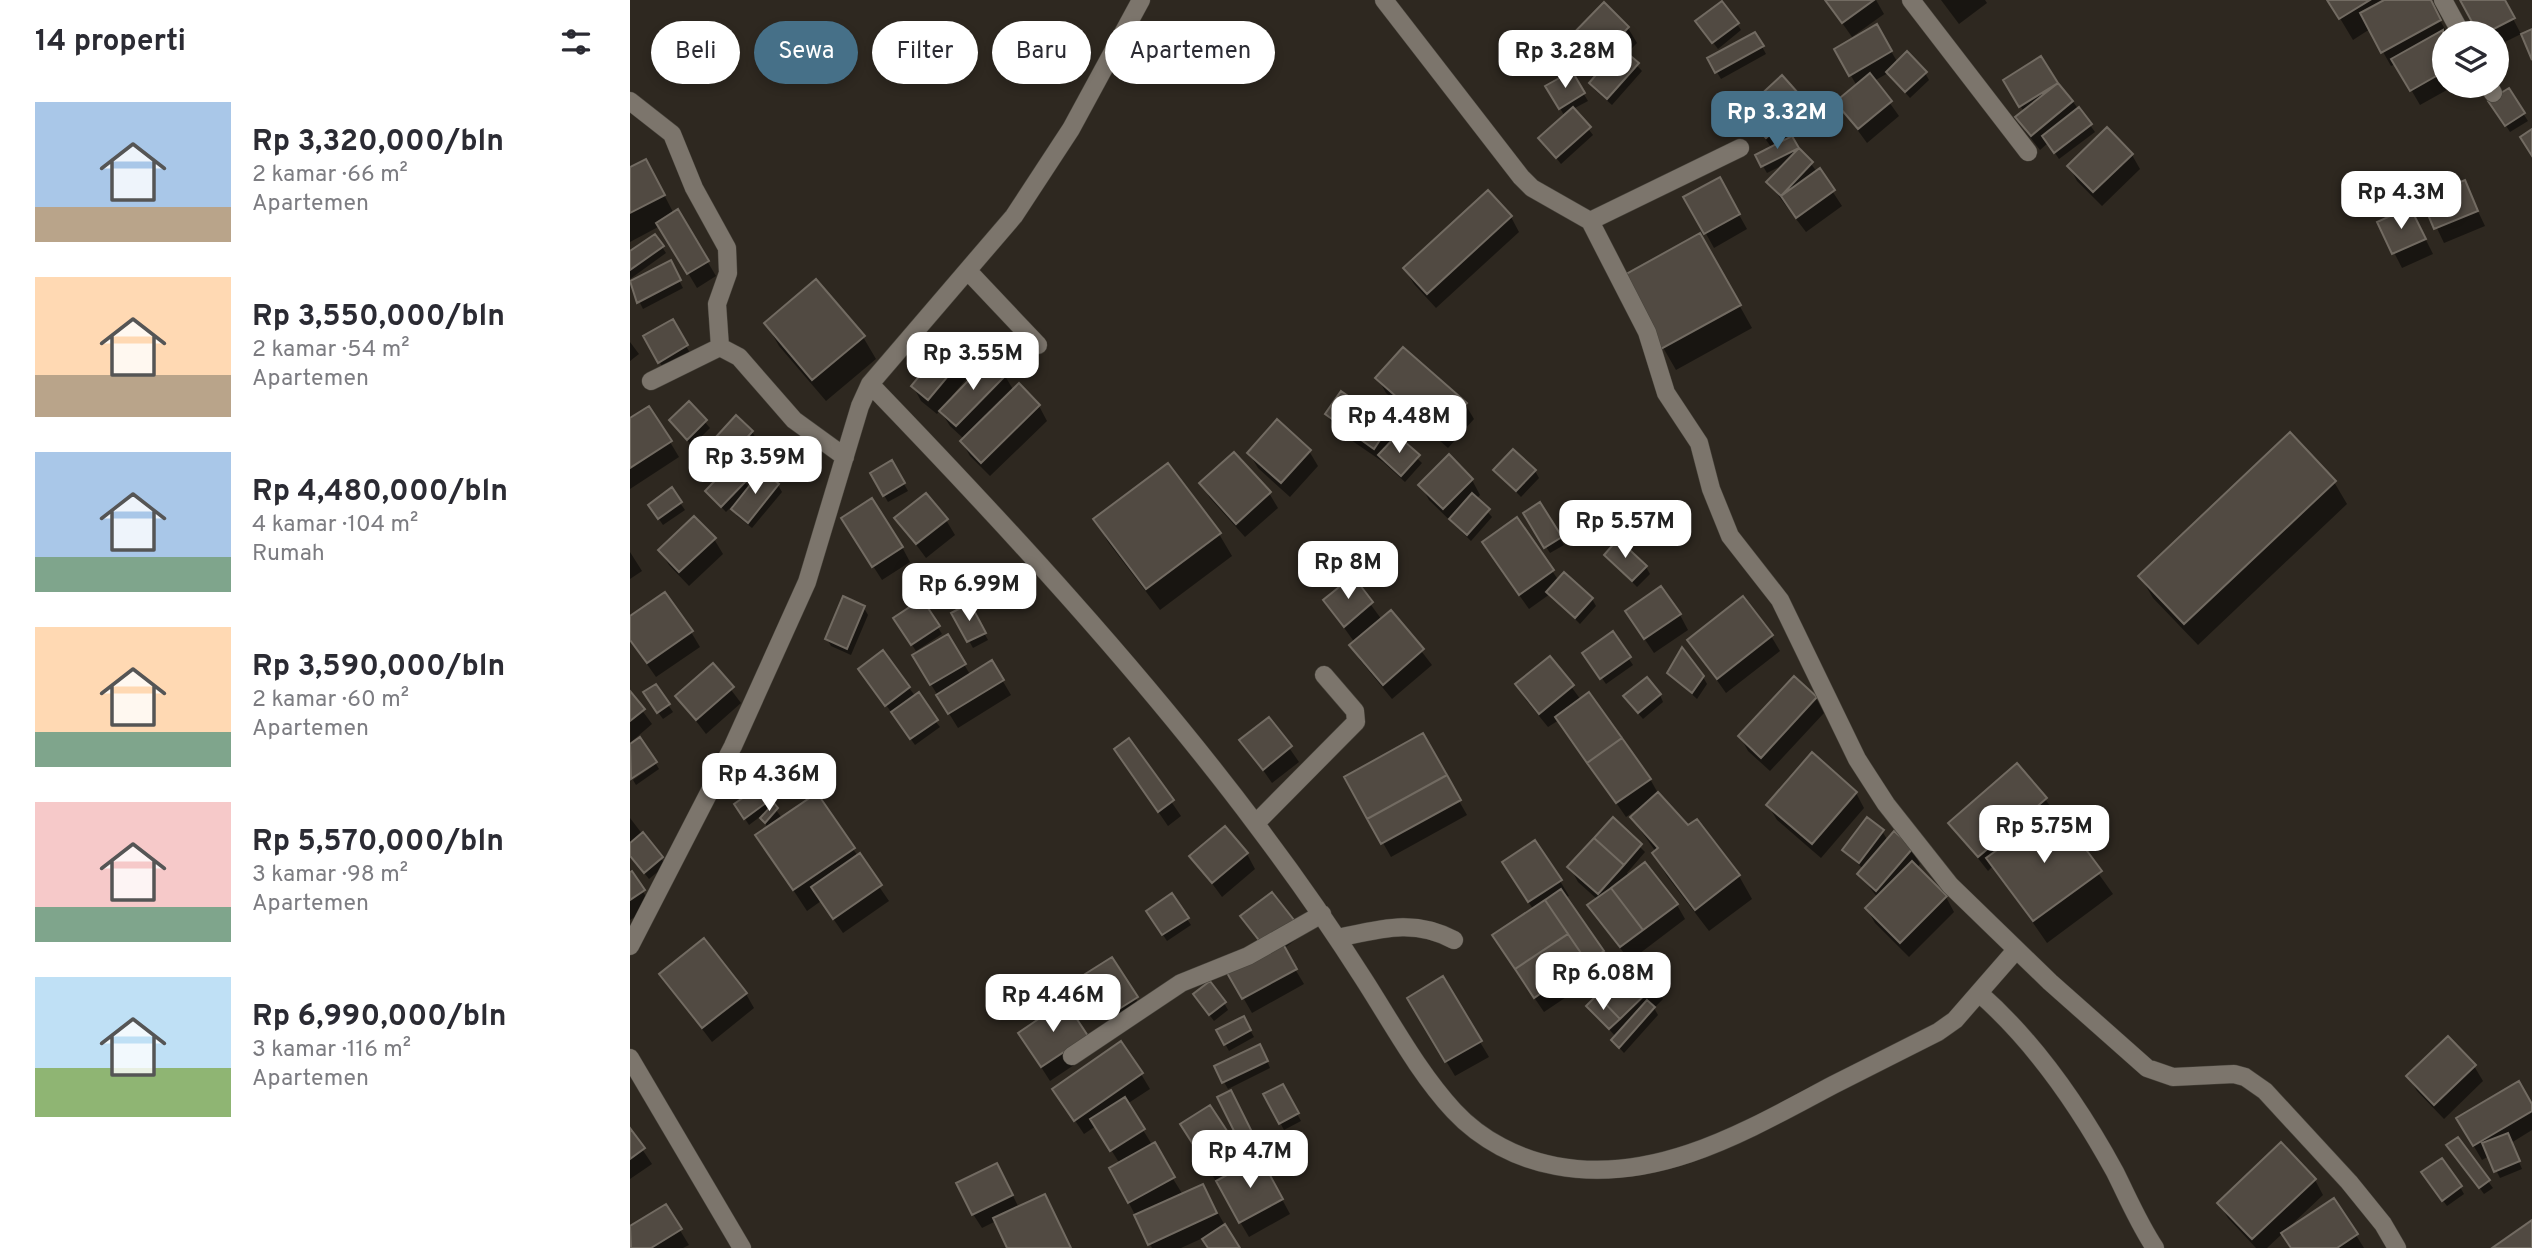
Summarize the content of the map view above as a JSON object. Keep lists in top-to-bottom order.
{
  "page": {
    "heading": "14 properti",
    "chip": [
      "Beli",
      "Sewa",
      "Filter",
      "Baru",
      "Apartemen"
    ],
    "price": [
      "Rp 3.28M",
      "Rp 3.32M",
      "Rp 4.3M",
      "Rp 3.55M",
      "Rp 4.48M",
      "Rp 3.59M",
      "Rp 5.57M",
      "Rp 8M",
      "Rp 6.99M",
      "Rp 4.36M",
      "Rp 5.75M",
      "Rp 6.08M",
      "Rp 4.46M",
      "Rp 4.7M"
    ],
    "list": [
      {
        "name": "Rp 3,320,000/bln",
        "note": "2 kamar · 66 m² · Apartemen"
      },
      {
        "name": "Rp 3,550,000/bln",
        "note": "2 kamar · 54 m² · Apartemen"
      },
      {
        "name": "Rp 4,480,000/bln",
        "note": "4 kamar · 104 m² · Rumah"
      },
      {
        "name": "Rp 3,590,000/bln",
        "note": "2 kamar · 60 m² · Apartemen"
      },
      {
        "name": "Rp 5,570,000/bln",
        "note": "3 kamar · 98 m² · Apartemen"
      },
      {
        "name": "Rp 6,990,000/bln",
        "note": "3 kamar · 116 m² · Apartemen"
      }
    ]
  }
}
